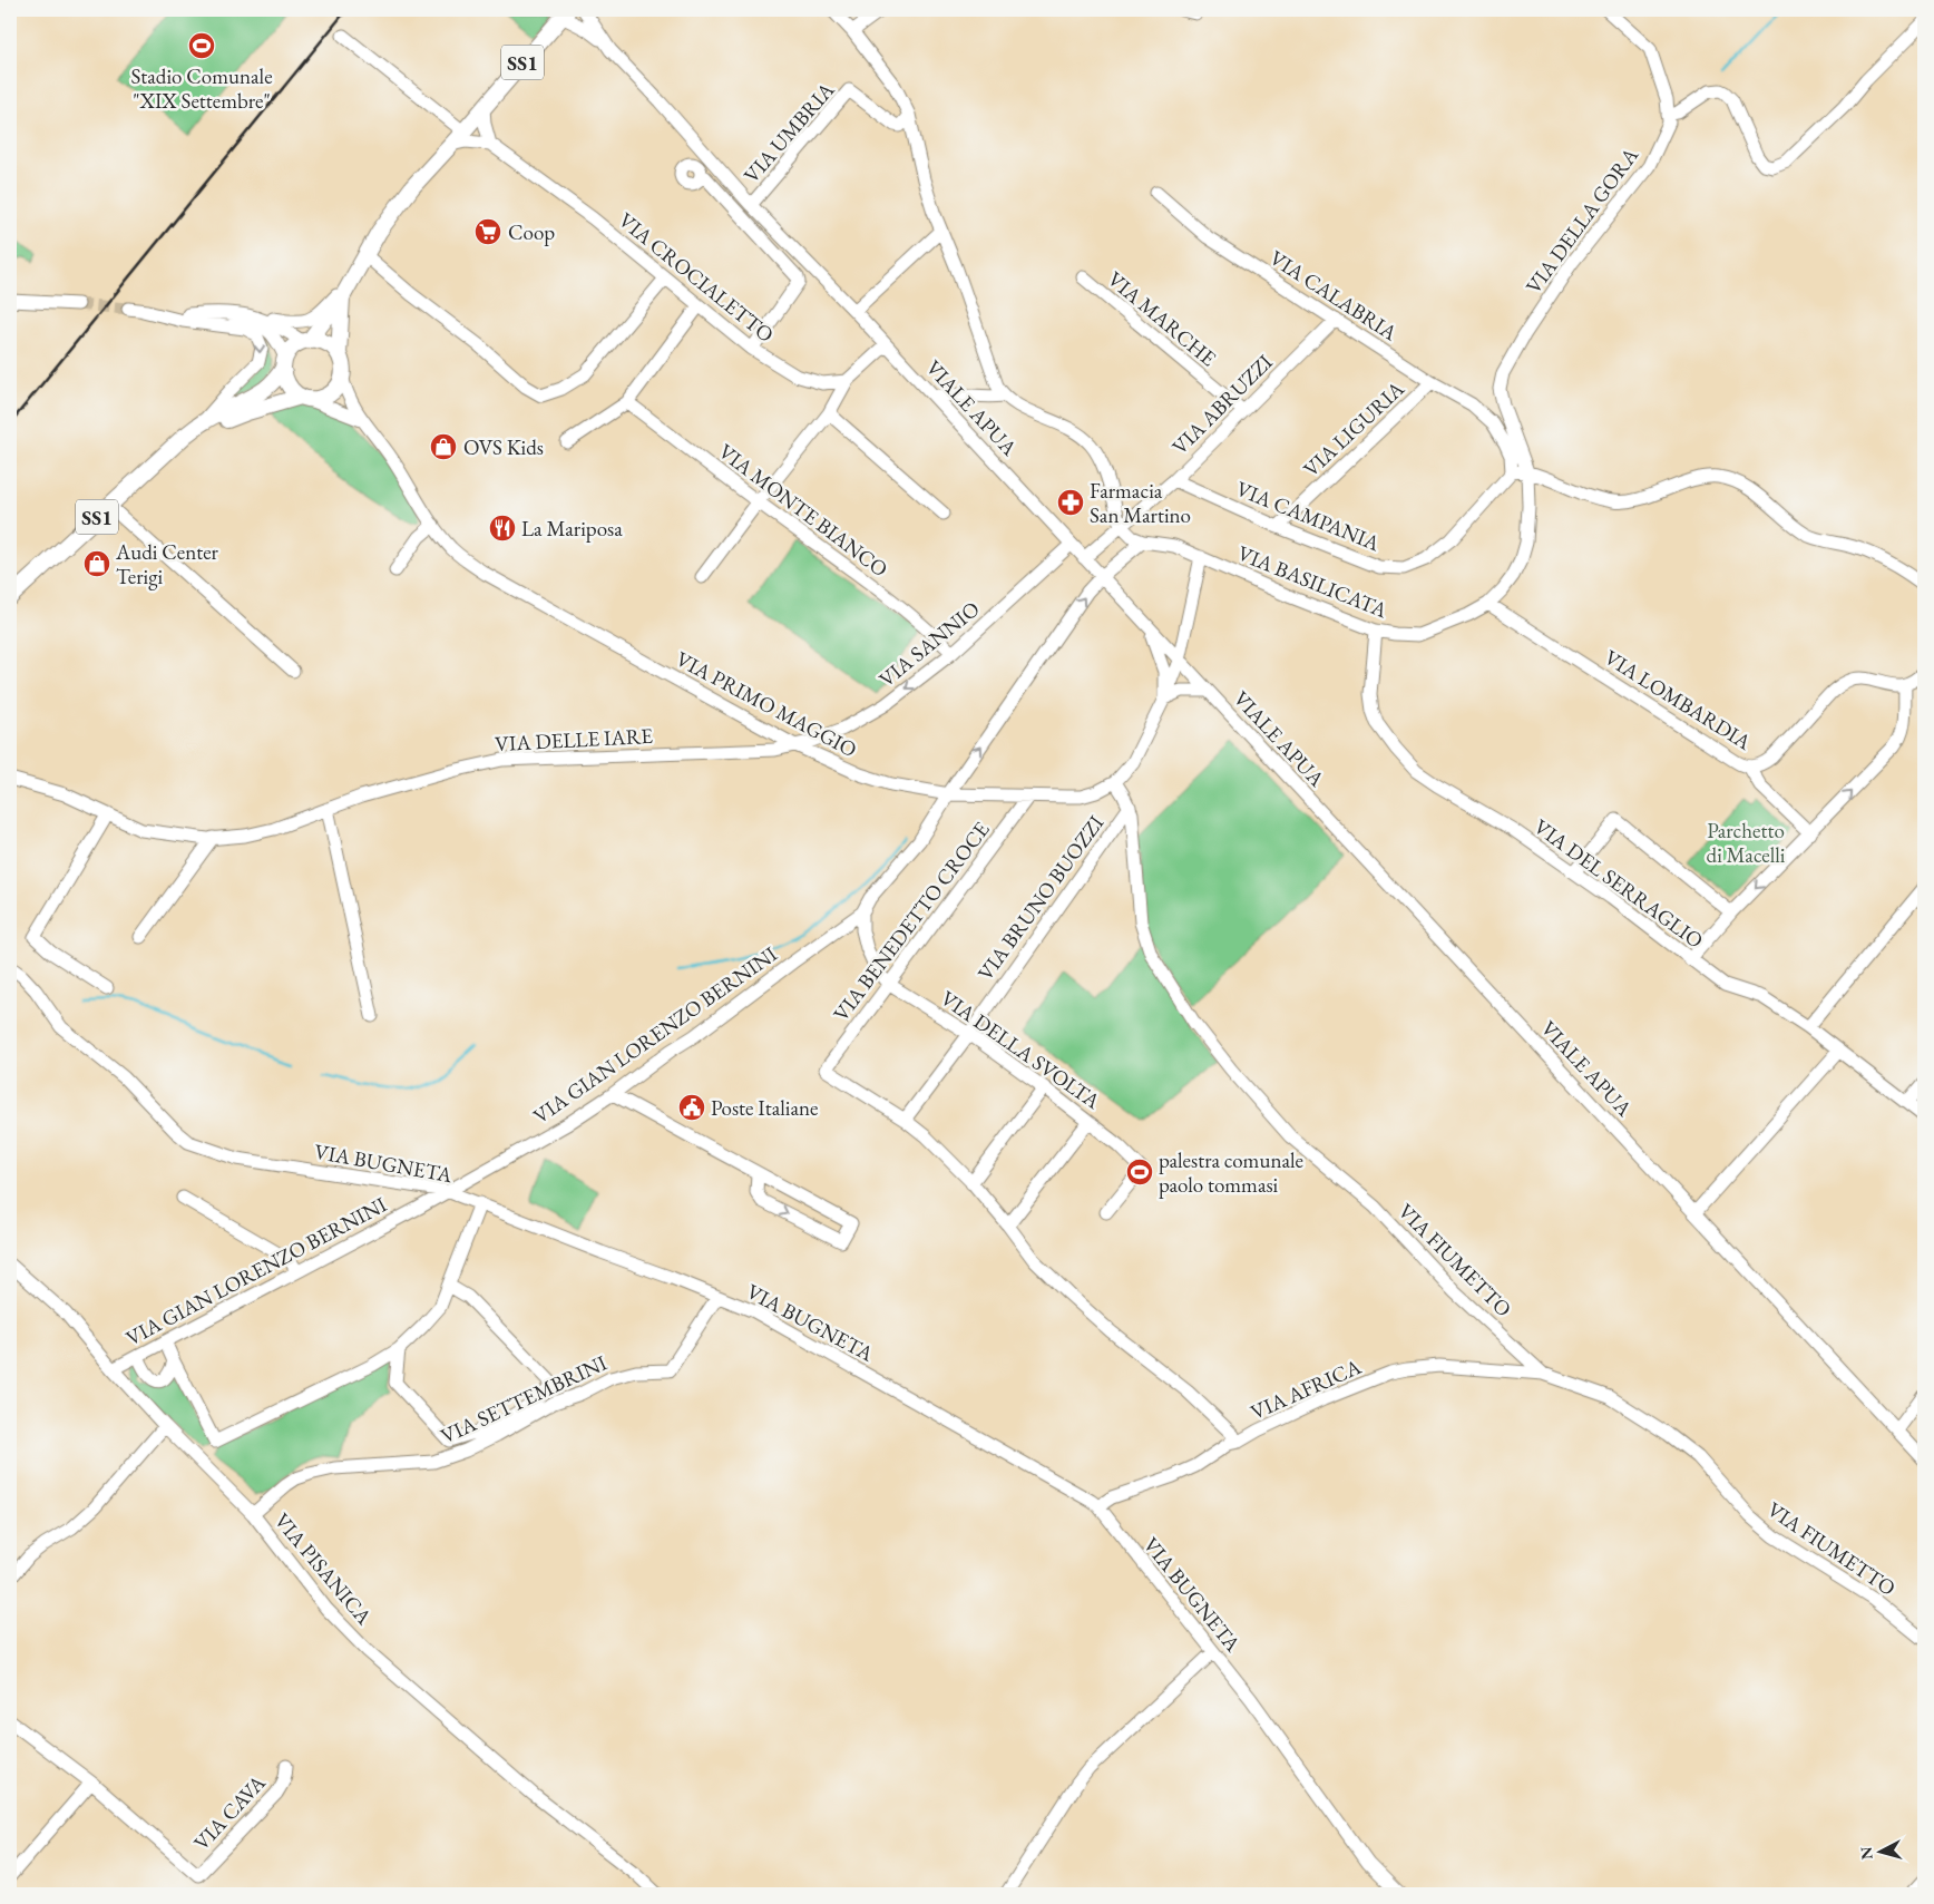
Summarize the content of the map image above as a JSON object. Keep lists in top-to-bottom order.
{
  "streets": {
    "main road": ["SS1"],
    "street": [
      "VIA UMBRIA",
      "VIA DELLA GORA",
      "VIA CROCIALETTO",
      "VIA CALABRIA",
      "VIA MARCHE",
      "VIA ABRUZZI",
      "VIALE APUA",
      "VIA LIGURIA",
      "VIA MONTE BIANCO",
      "VIA CAMPANIA",
      "VIA BASILICATA",
      "VIA SANNIO",
      "VIA LOMBARDIA",
      "VIA PRIMO MAGGIO",
      "VIA DELLE IARE",
      "VIA DEL SERRAGLIO",
      "VIA BRUNO BUOZZI",
      "VIA BENEDETTO CROCE",
      "VIA GIAN LORENZO BERNINI",
      "VIA DELLA SVOLTA",
      "VIA BUGNETA",
      "VIA FIUMETTO",
      "VIA AFRICA",
      "VIA SETTEMBRINI",
      "VIA PISANICA",
      "VIA CAVA"
    ]
  },
  "crossings": [
    ["SS1", "VIALE APUA"],
    ["SS1", "VIA PRIMO MAGGIO"],
    ["VIA UMBRIA", "VIALE APUA"],
    ["VIA DELLA GORA", "VIA BASILICATA"],
    ["VIA CALABRIA", "VIA ABRUZZI"],
    ["VIA CALABRIA", "VIA LIGURIA"],
    ["VIA CALABRIA", "VIA CAMPANIA"],
    ["VIA MARCHE", "VIA ABRUZZI"],
    ["VIA ABRUZZI", "VIALE APUA"],
    ["VIA ABRUZZI", "VIA CAMPANIA"],
    ["VIA ABRUZZI", "VIA BASILICATA"],
    ["VIALE APUA", "VIA SANNIO"],
    ["VIALE APUA", "VIA PRIMO MAGGIO"],
    ["VIA LIGURIA", "VIA CAMPANIA"],
    ["VIA MONTE BIANCO", "VIA SANNIO"],
    ["VIA BASILICATA", "VIA LOMBARDIA"],
    ["VIA BASILICATA", "VIA PRIMO MAGGIO"],
    ["VIA BASILICATA", "VIA DEL SERRAGLIO"],
    ["VIA SANNIO", "VIA PRIMO MAGGIO"],
    ["VIA SANNIO", "VIA DELLE IARE"],
    ["VIA PRIMO MAGGIO", "VIA DELLE IARE"],
    ["VIA PRIMO MAGGIO", "VIA BENEDETTO CROCE"],
    ["VIA PRIMO MAGGIO", "VIA FIUMETTO"],
    ["VIA BRUNO BUOZZI", "VIA BENEDETTO CROCE"],
    ["VIA BRUNO BUOZZI", "VIA DELLA SVOLTA"],
    ["VIA BRUNO BUOZZI", "VIA FIUMETTO"],
    ["VIA BENEDETTO CROCE", "VIA DELLA SVOLTA"],
    ["VIA GIAN LORENZO BERNINI", "VIA DELLA SVOLTA"],
    ["VIA GIAN LORENZO BERNINI", "VIA BUGNETA"],
    ["VIA GIAN LORENZO BERNINI", "VIA PISANICA"],
    ["VIA BUGNETA", "VIA AFRICA"],
    ["VIA BUGNETA", "VIA SETTEMBRINI"],
    ["VIA FIUMETTO", "VIA AFRICA"],
    ["VIA SETTEMBRINI", "VIA PISANICA"]
  ],
  "parks": ["Parchetto di Macelli"],
  "places": {
    "sports": ["Stadio Comunale \"XIX Settembre\"", "palestra comunale paolo tommasi"],
    "supermarket": ["Coop"],
    "shop": ["OVS Kids", "Audi Center Terigi"],
    "pharmacy": ["Farmacia San Martino"],
    "restaurant": ["La Mariposa"],
    "public building": ["Poste Italiane"]
  },
  "north": "left"
}
